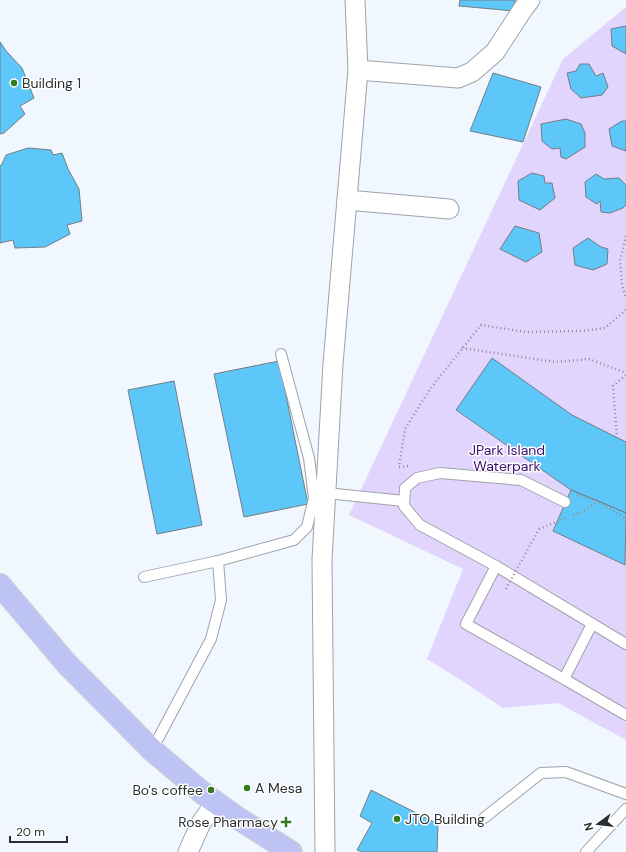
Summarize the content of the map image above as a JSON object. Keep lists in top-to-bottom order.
{
  "parks": ["JPark Island Waterpark"],
  "places": {
    "other": [
      "Building 1",
      "A Mesa",
      "Bo's coffee",
      "JTO Building"
    ],
    "health": ["Rose Pharmacy"]
  },
  "scale_bar": "20 m",
  "north": "left"
}
